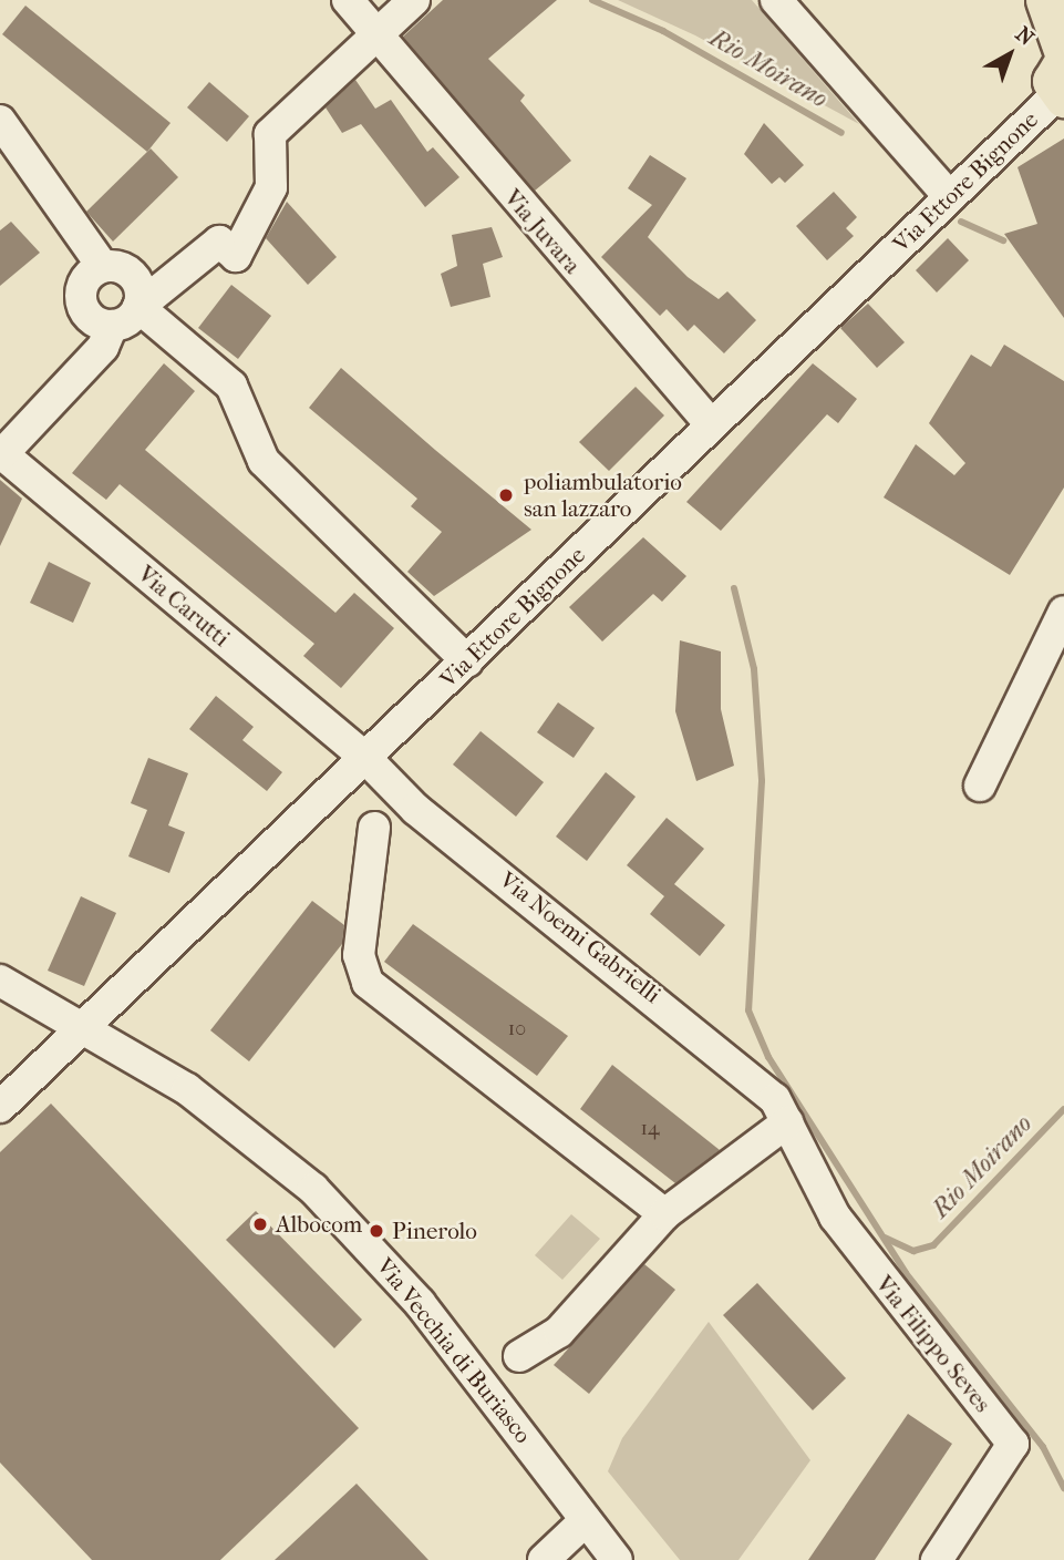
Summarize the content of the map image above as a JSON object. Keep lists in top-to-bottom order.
{
  "streets": {
    "street": [
      "Via Ettore Bignone",
      "Via Juvara",
      "Via Carutti",
      "Via Noemi Gabrielli",
      "Via Filippo Seves",
      "Via Vecchia di Buriasco"
    ]
  },
  "crossings": [
    ["Via Ettore Bignone", "Via Juvara"],
    ["Via Ettore Bignone", "Via Carutti"],
    ["Via Ettore Bignone", "Via Noemi Gabrielli"],
    ["Via Ettore Bignone", "Via Vecchia di Buriasco"],
    ["Via Carutti", "Via Noemi Gabrielli"],
    ["Via Noemi Gabrielli", "Via Filippo Seves"]
  ],
  "water": ["Rio Moirano"],
  "places": ["poliambulatorio san lazzaro", "Albocom", "Pinerolo"],
  "house_numbers": ["10", "14"],
  "north": "top right"
}
